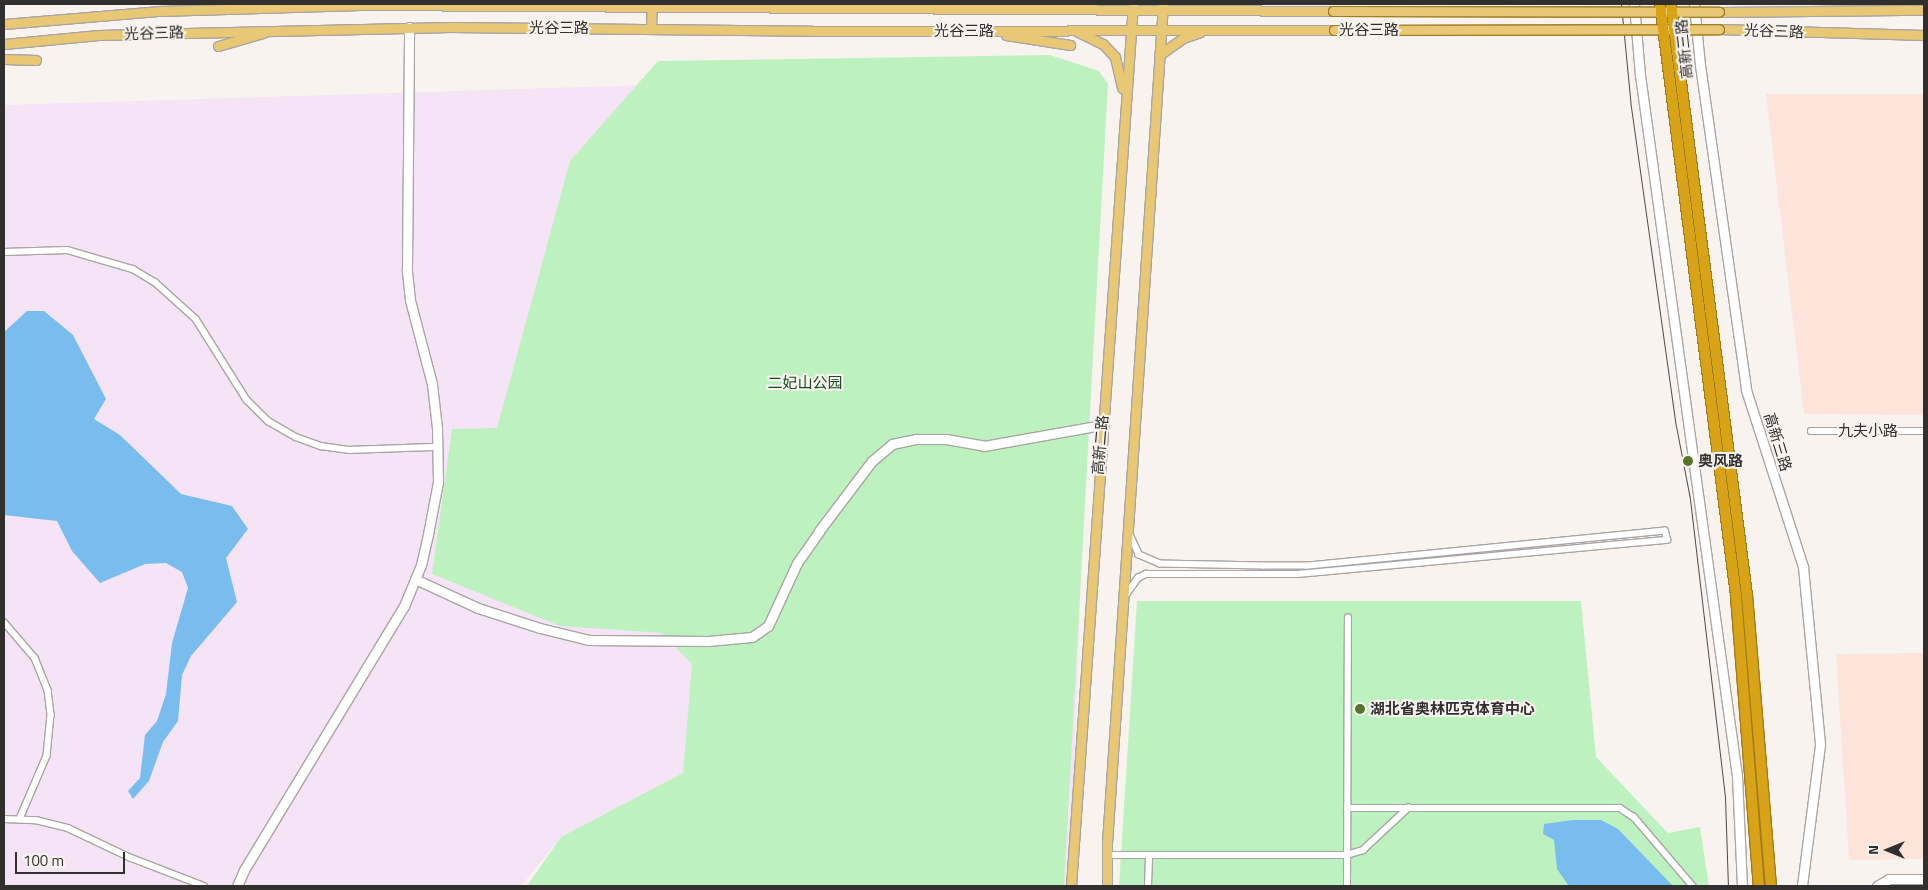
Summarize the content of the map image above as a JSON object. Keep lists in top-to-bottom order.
{
  "streets": {
    "highway": ["高新三路"],
    "main road": ["光谷三路", "高新二路"],
    "street": ["九夫小路"]
  },
  "crossings": [
    ["光谷三路", "高新二路"]
  ],
  "parks": ["二妃山公园"],
  "places": ["奥风路", "湖北省奥林匹克体育中心"],
  "scale_bar": "100 m",
  "north": "left"
}
